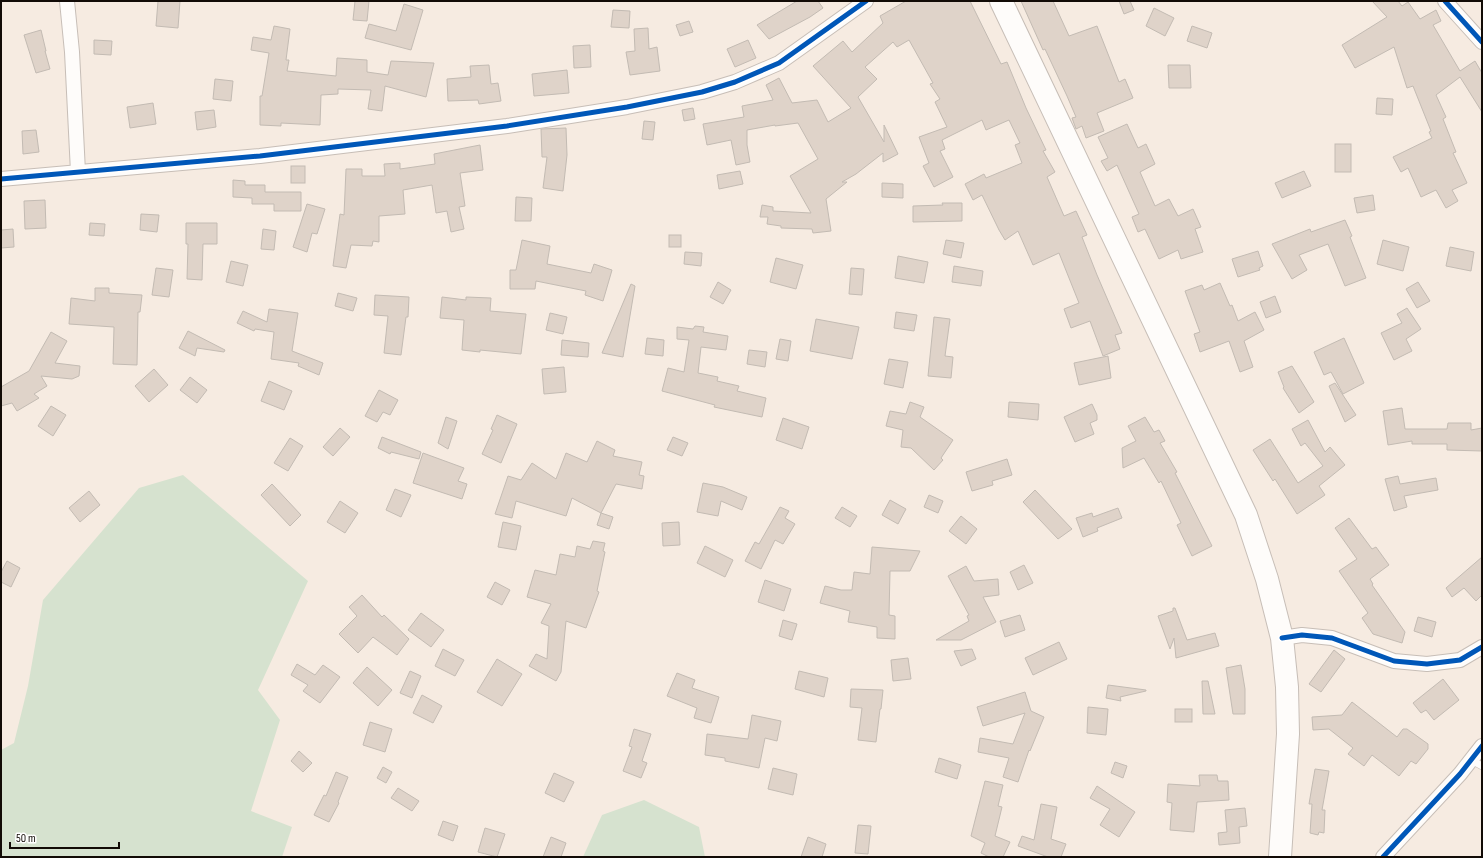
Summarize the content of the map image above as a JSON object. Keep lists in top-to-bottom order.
{
  "scale_bar": "50 m"
}
